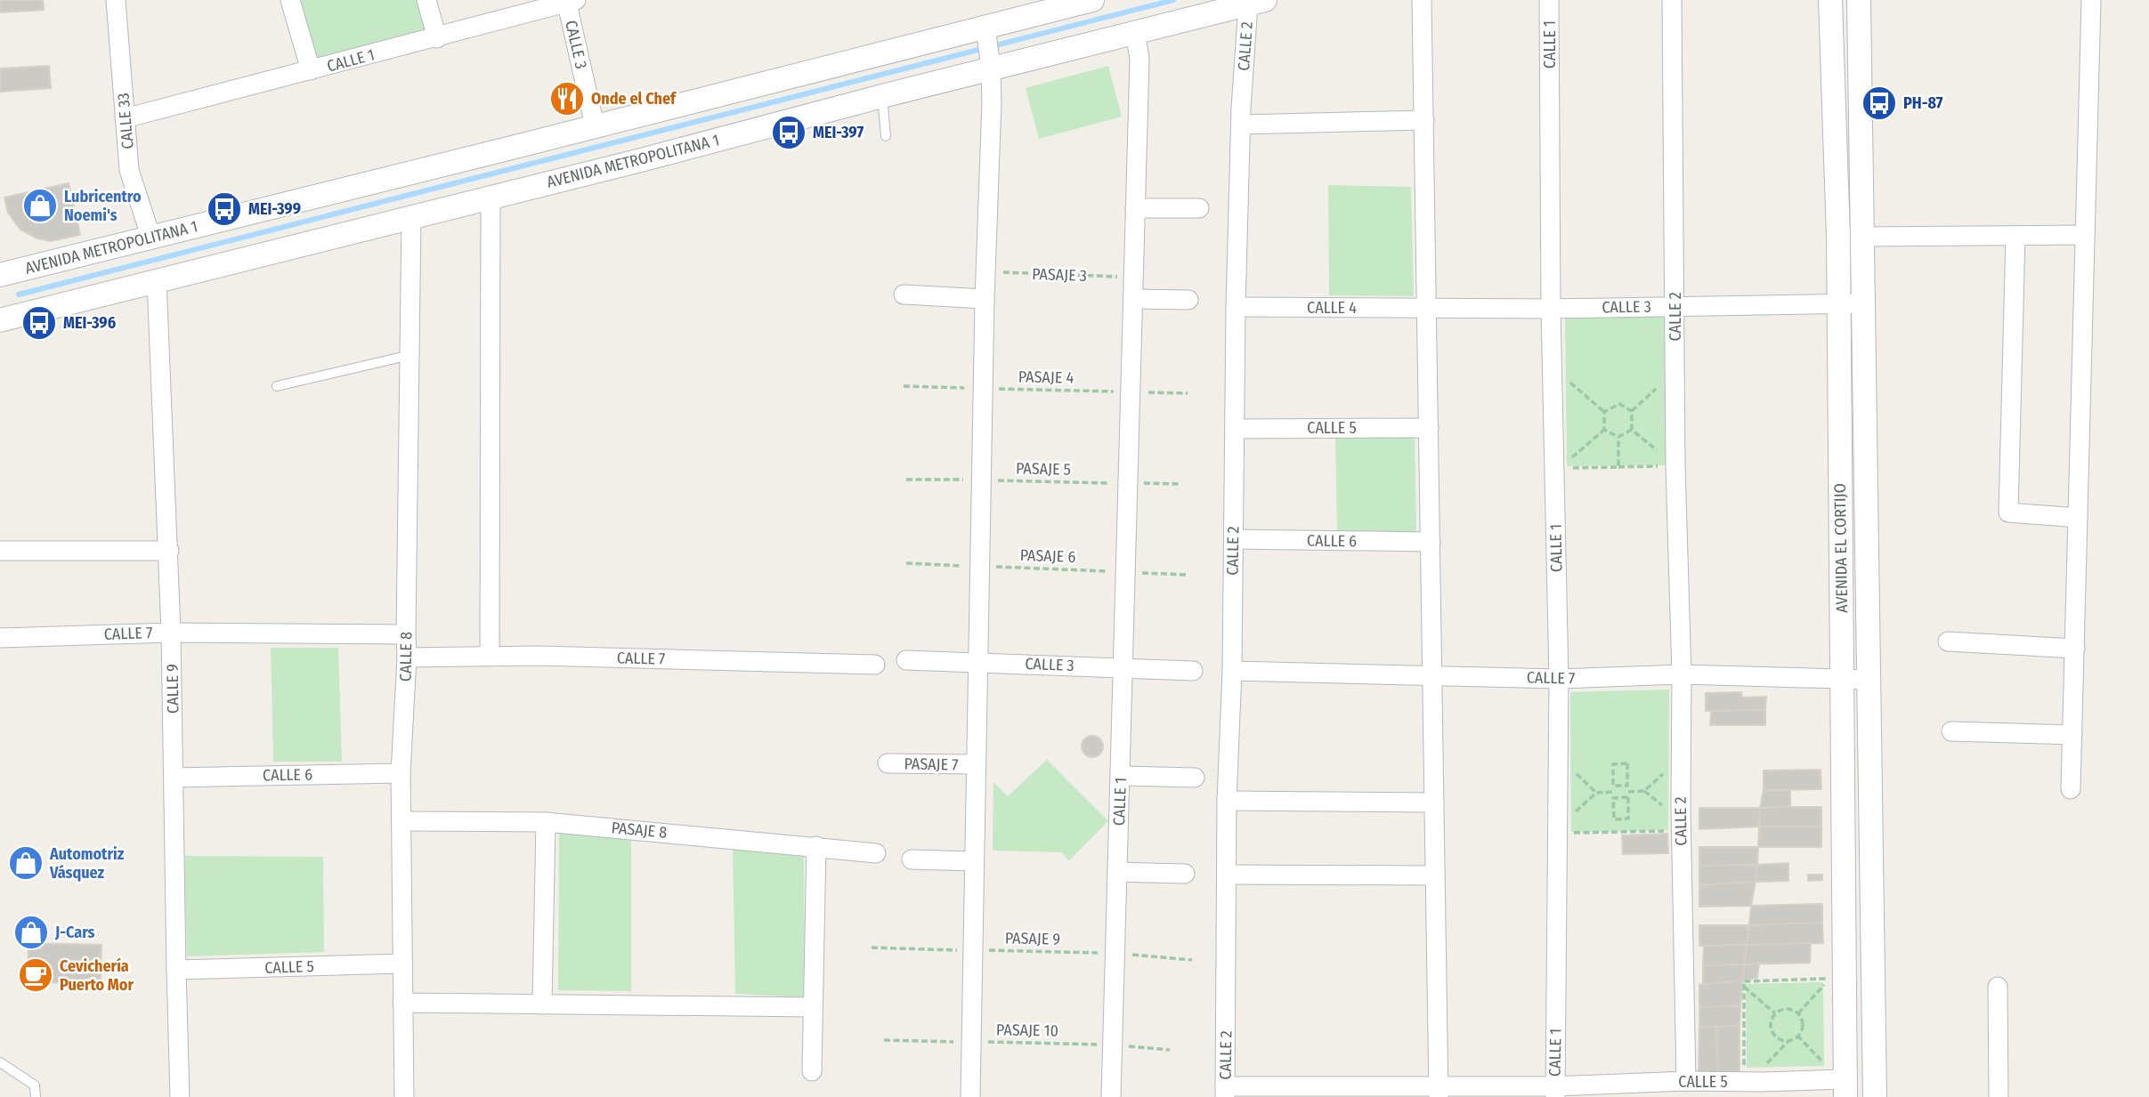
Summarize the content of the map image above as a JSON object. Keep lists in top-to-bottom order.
{
  "streets": {
    "street": [
      "CALLE 3",
      "CALLE 1",
      "CALLE 2",
      "CALLE 33",
      "AVENIDA METROPOLITANA 1",
      "CALLE 4",
      "CALLE 5",
      "CALLE 6",
      "AVENIDA EL CORTIJO",
      "CALLE 7",
      "CALLE 8",
      "CALLE 9",
      "PASAJE 7",
      "PASAJE 8"
    ],
    "path": [
      "PASAJE 3",
      "PASAJE 4",
      "PASAJE 5",
      "PASAJE 6",
      "PASAJE 9",
      "PASAJE 10"
    ]
  },
  "crossings": [
    ["CALLE 3", "CALLE 1"],
    ["CALLE 3", "CALLE 2"],
    ["CALLE 3", "AVENIDA METROPOLITANA 1"],
    ["CALLE 3", "CALLE 4"],
    ["CALLE 3", "AVENIDA EL CORTIJO"],
    ["CALLE 1", "CALLE 33"],
    ["CALLE 1", "AVENIDA METROPOLITANA 1"],
    ["CALLE 1", "PASAJE 3"],
    ["CALLE 1", "PASAJE 4"],
    ["CALLE 1", "CALLE 5"],
    ["CALLE 1", "PASAJE 5"],
    ["CALLE 1", "PASAJE 6"],
    ["CALLE 1", "CALLE 7"],
    ["CALLE 1", "PASAJE 9"],
    ["CALLE 1", "PASAJE 10"],
    ["CALLE 2", "AVENIDA METROPOLITANA 1"],
    ["CALLE 2", "CALLE 4"],
    ["CALLE 2", "CALLE 5"],
    ["CALLE 2", "CALLE 6"],
    ["CALLE 2", "CALLE 7"],
    ["CALLE 33", "AVENIDA METROPOLITANA 1"],
    ["AVENIDA METROPOLITANA 1", "CALLE 8"],
    ["AVENIDA METROPOLITANA 1", "CALLE 9"],
    ["CALLE 5", "AVENIDA EL CORTIJO"],
    ["CALLE 5", "CALLE 8"],
    ["CALLE 5", "CALLE 9"],
    ["CALLE 6", "CALLE 8"],
    ["CALLE 6", "CALLE 9"],
    ["AVENIDA EL CORTIJO", "CALLE 7"],
    ["CALLE 7", "CALLE 8"],
    ["CALLE 7", "CALLE 9"],
    ["CALLE 8", "PASAJE 8"]
  ],
  "places": {
    "restaurant": ["Onde el Chef"],
    "bus stop": [
      "PH-87",
      "MEI-397",
      "MEI-399",
      "MEI-396"
    ],
    "shop": ["Lubricentro Noemi's", "Automotriz Vásquez", "J-Cars"],
    "cafe": ["Cevichería Puerto Mor"]
  }
}
